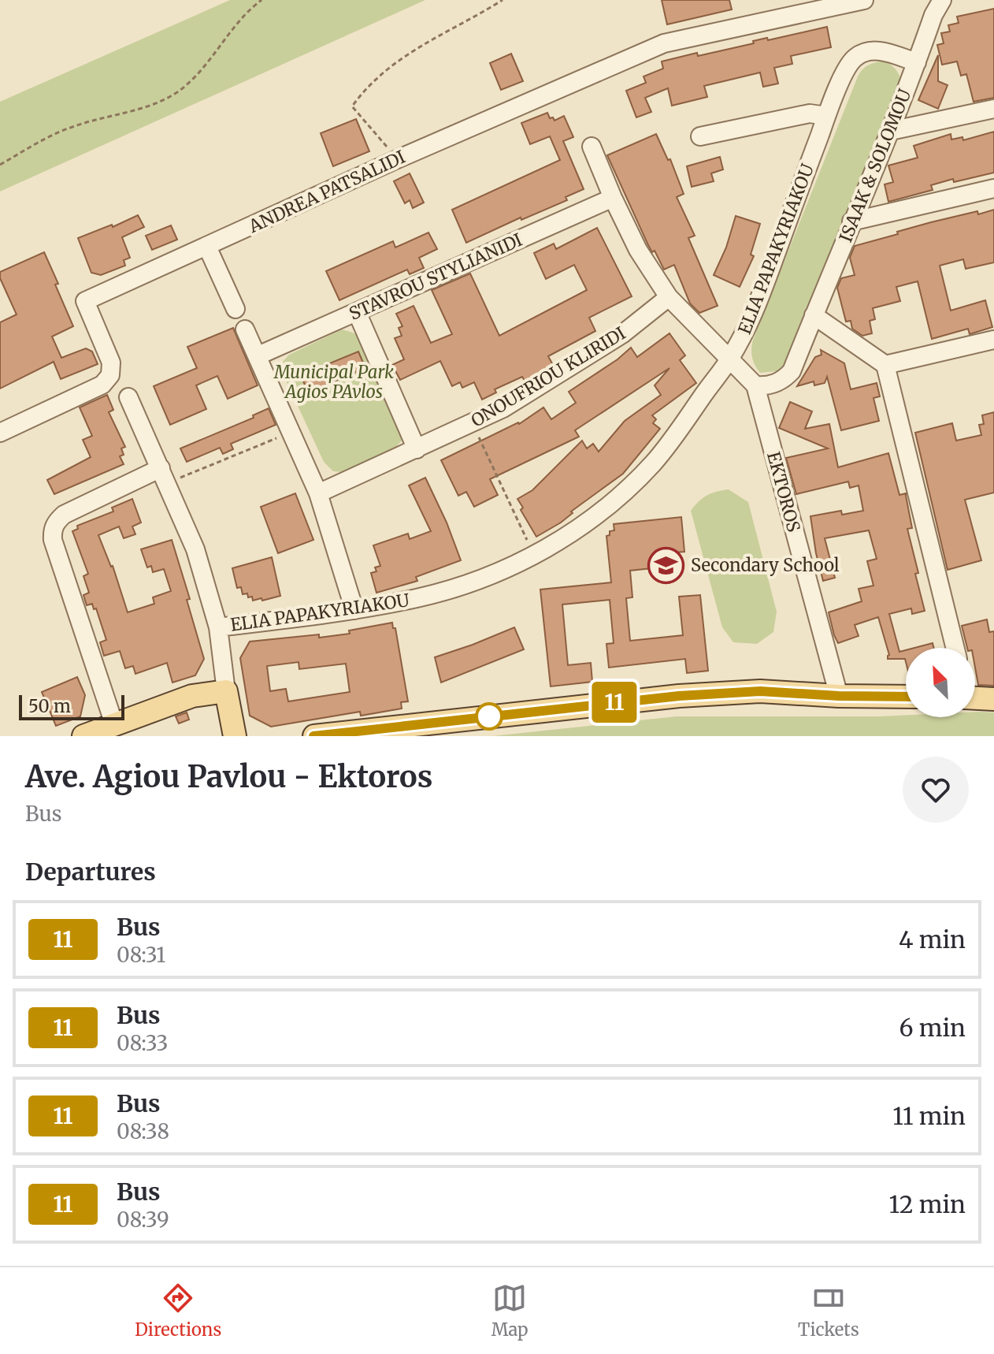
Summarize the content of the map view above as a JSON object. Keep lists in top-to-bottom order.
{
  "streets": {
    "street": [
      "ISAAK & SOLOMOU",
      "ANDREA PATSALIDI",
      "ELIA PAPAKYRIAKOU",
      "STAVROU STYLIANIDI",
      "ONOUFRIOU KLIRIDI",
      "EKTOROS"
    ]
  },
  "crossings": [
    ["ISAAK & SOLOMOU", "ELIA PAPAKYRIAKOU"]
  ],
  "parks": ["Municipal Park Agios PAvlos"],
  "places": {
    "school or university": ["Secondary School"]
  },
  "lines": ["bus line 11"],
  "scale_bar": "50 m",
  "north": "top left",
  "page": {
    "on_map": "11",
    "scale": "50 m",
    "heading": [
      ["Ave. Agiou Pavlou - Ektoros", "Bus"],
      "Departures"
    ],
    "list": [
      {
        "mark": "11",
        "name": "Bus",
        "note": "08:31",
        "value": "4 min"
      },
      {
        "mark": "11",
        "name": "Bus",
        "note": "08:33",
        "value": "6 min"
      },
      {
        "mark": "11",
        "name": "Bus",
        "note": "08:38",
        "value": "11 min"
      },
      {
        "mark": "11",
        "name": "Bus",
        "note": "08:39",
        "value": "12 min"
      }
    ],
    "tabs": ["Directions", "Map", "Tickets"]
  }
}
